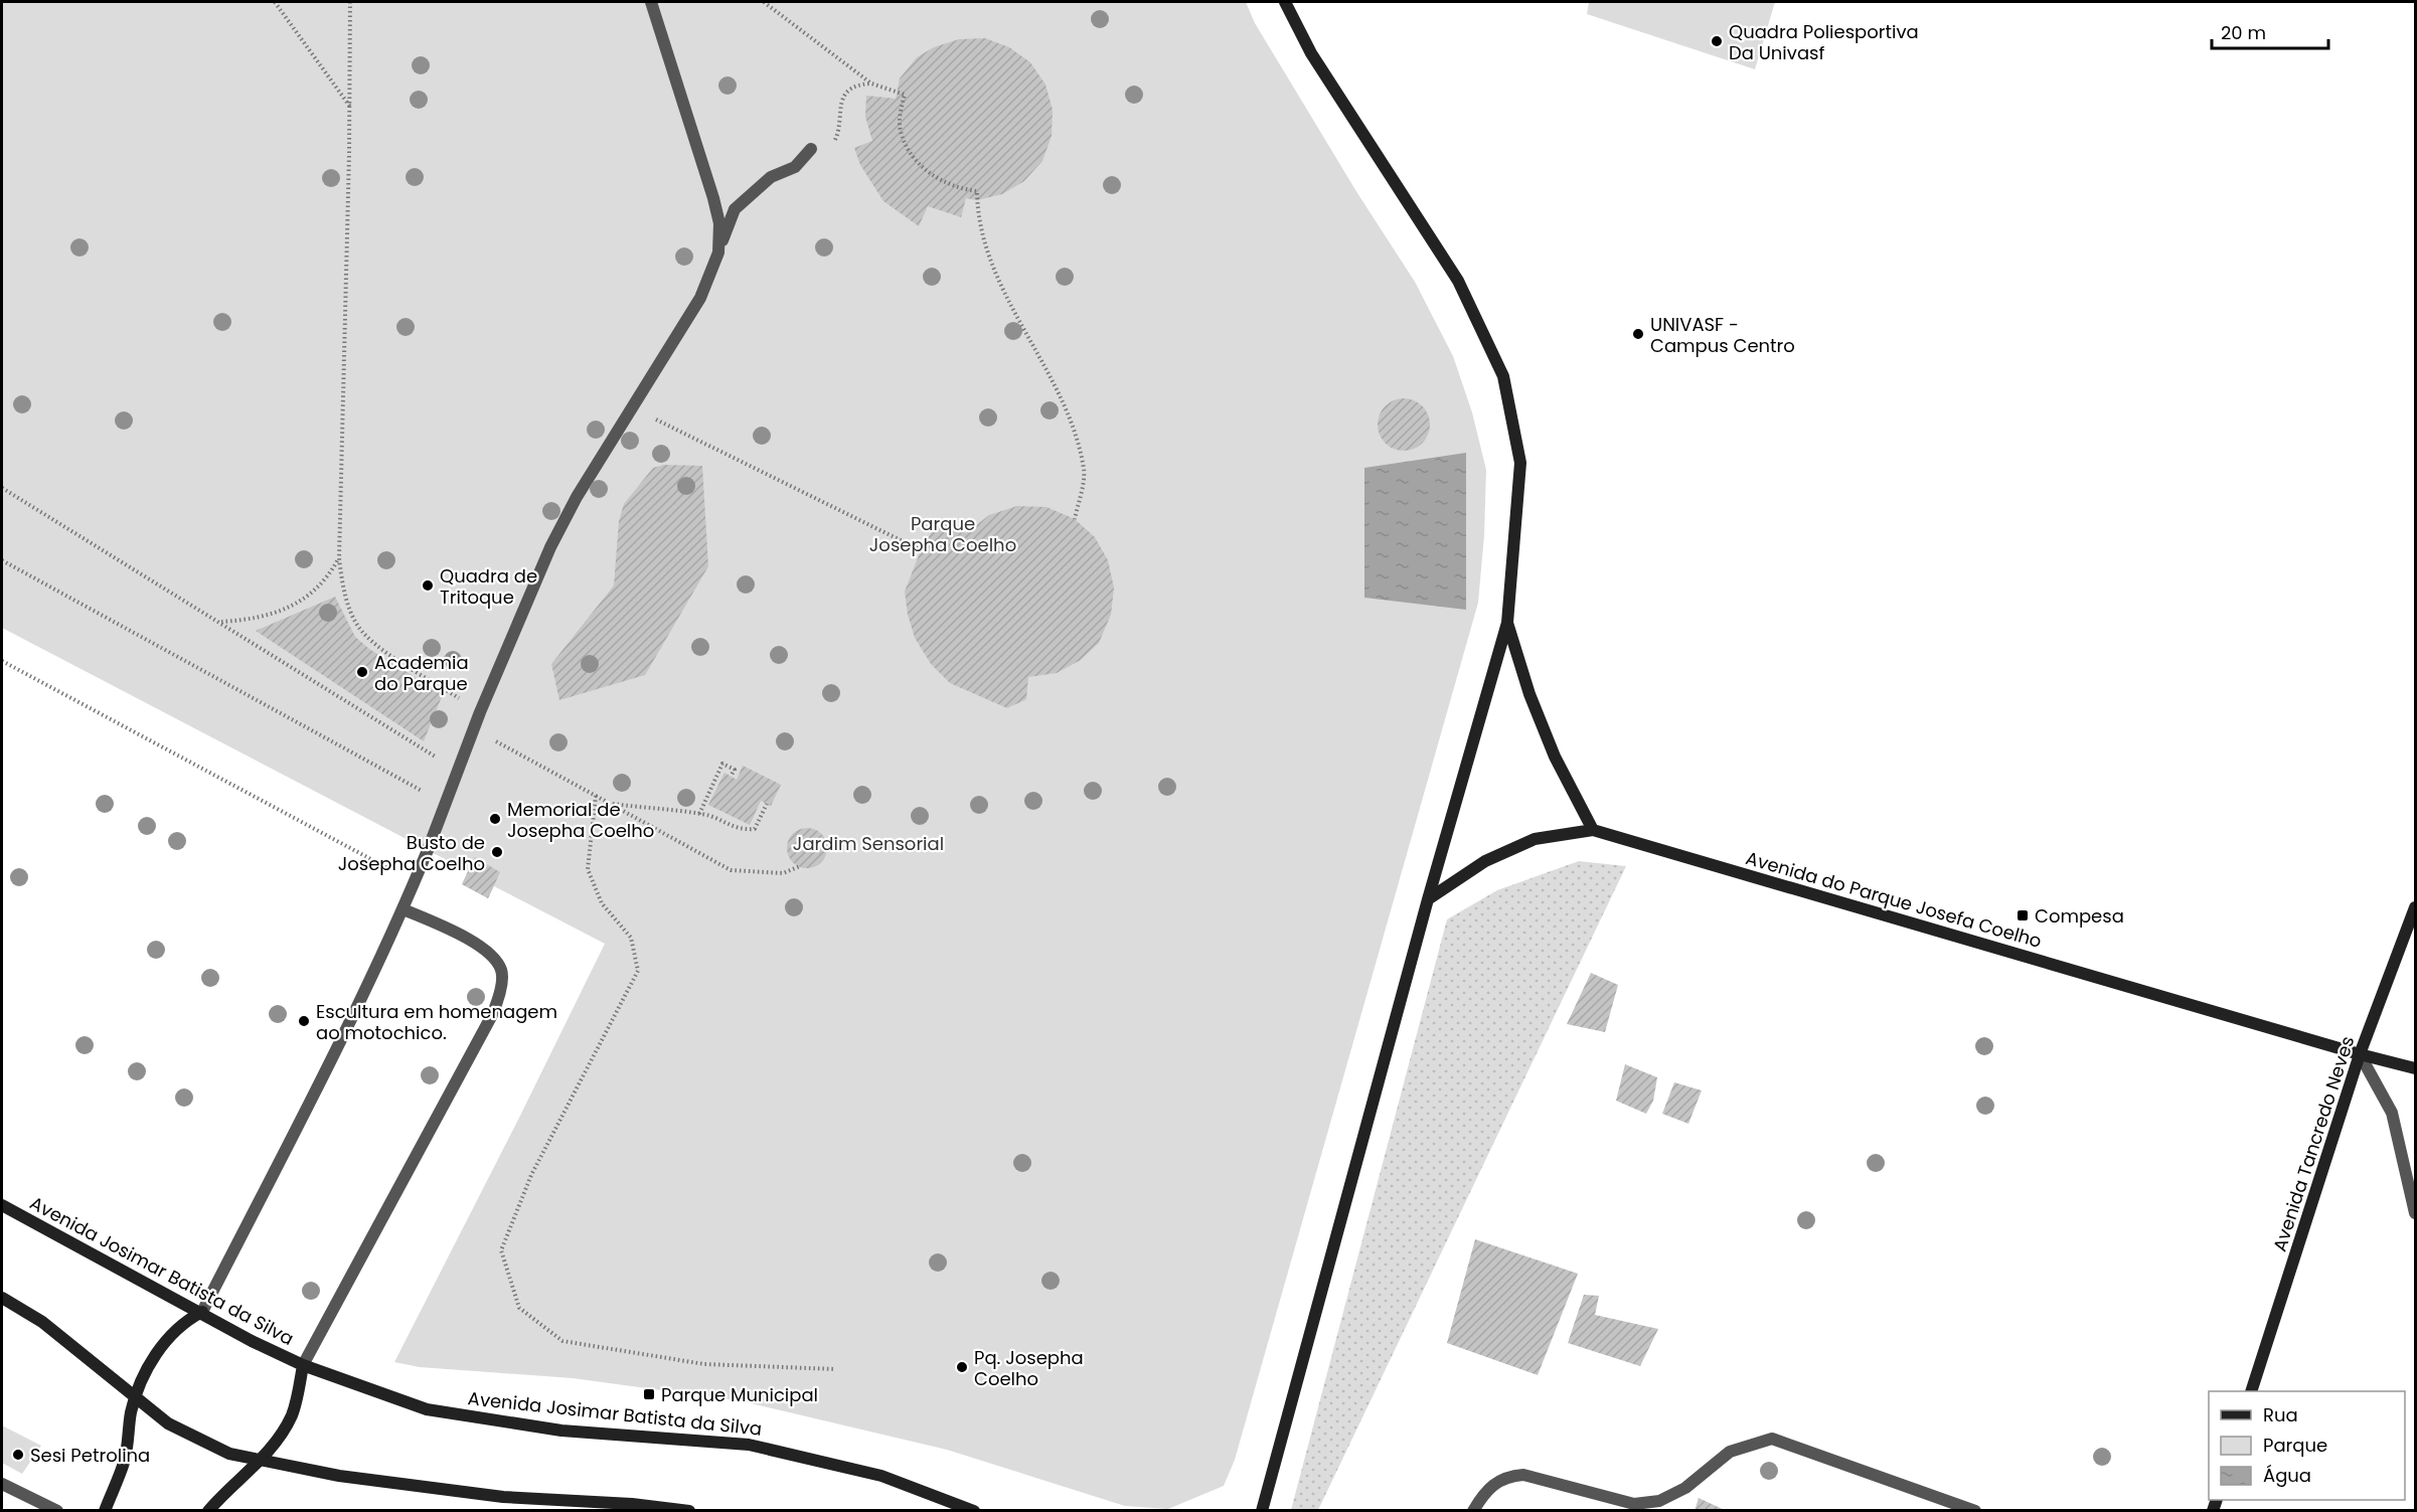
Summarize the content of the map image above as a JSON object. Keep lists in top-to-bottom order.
{
  "streets": {
    "main road": ["Avenida do Parque Josefa Coelho", "Avenida Tancredo Neves", "Avenida Josimar Batista da Silva"]
  },
  "crossings": [
    ["Avenida do Parque Josefa Coelho", "Avenida Tancredo Neves"]
  ],
  "parks": ["Parque Josepha Coelho", "Jardim Sensorial"],
  "places": {
    "other": [
      "Quadra Poliesportiva Da Univasf",
      "UNIVASF - Campus Centro",
      "Quadra de Tritoque",
      "Academia do Parque",
      "Memorial de Josepha Coelho",
      "Busto de Josepha Coelho",
      "Escultura em homenagem ao motochico.",
      "Pq. Josepha Coelho",
      "Sesi Petrolina"
    ],
    "transit": ["Compesa", "Parque Municipal"]
  },
  "legend": ["Rua", "Parque", "Água"],
  "scale_bar": "20 m"
}
